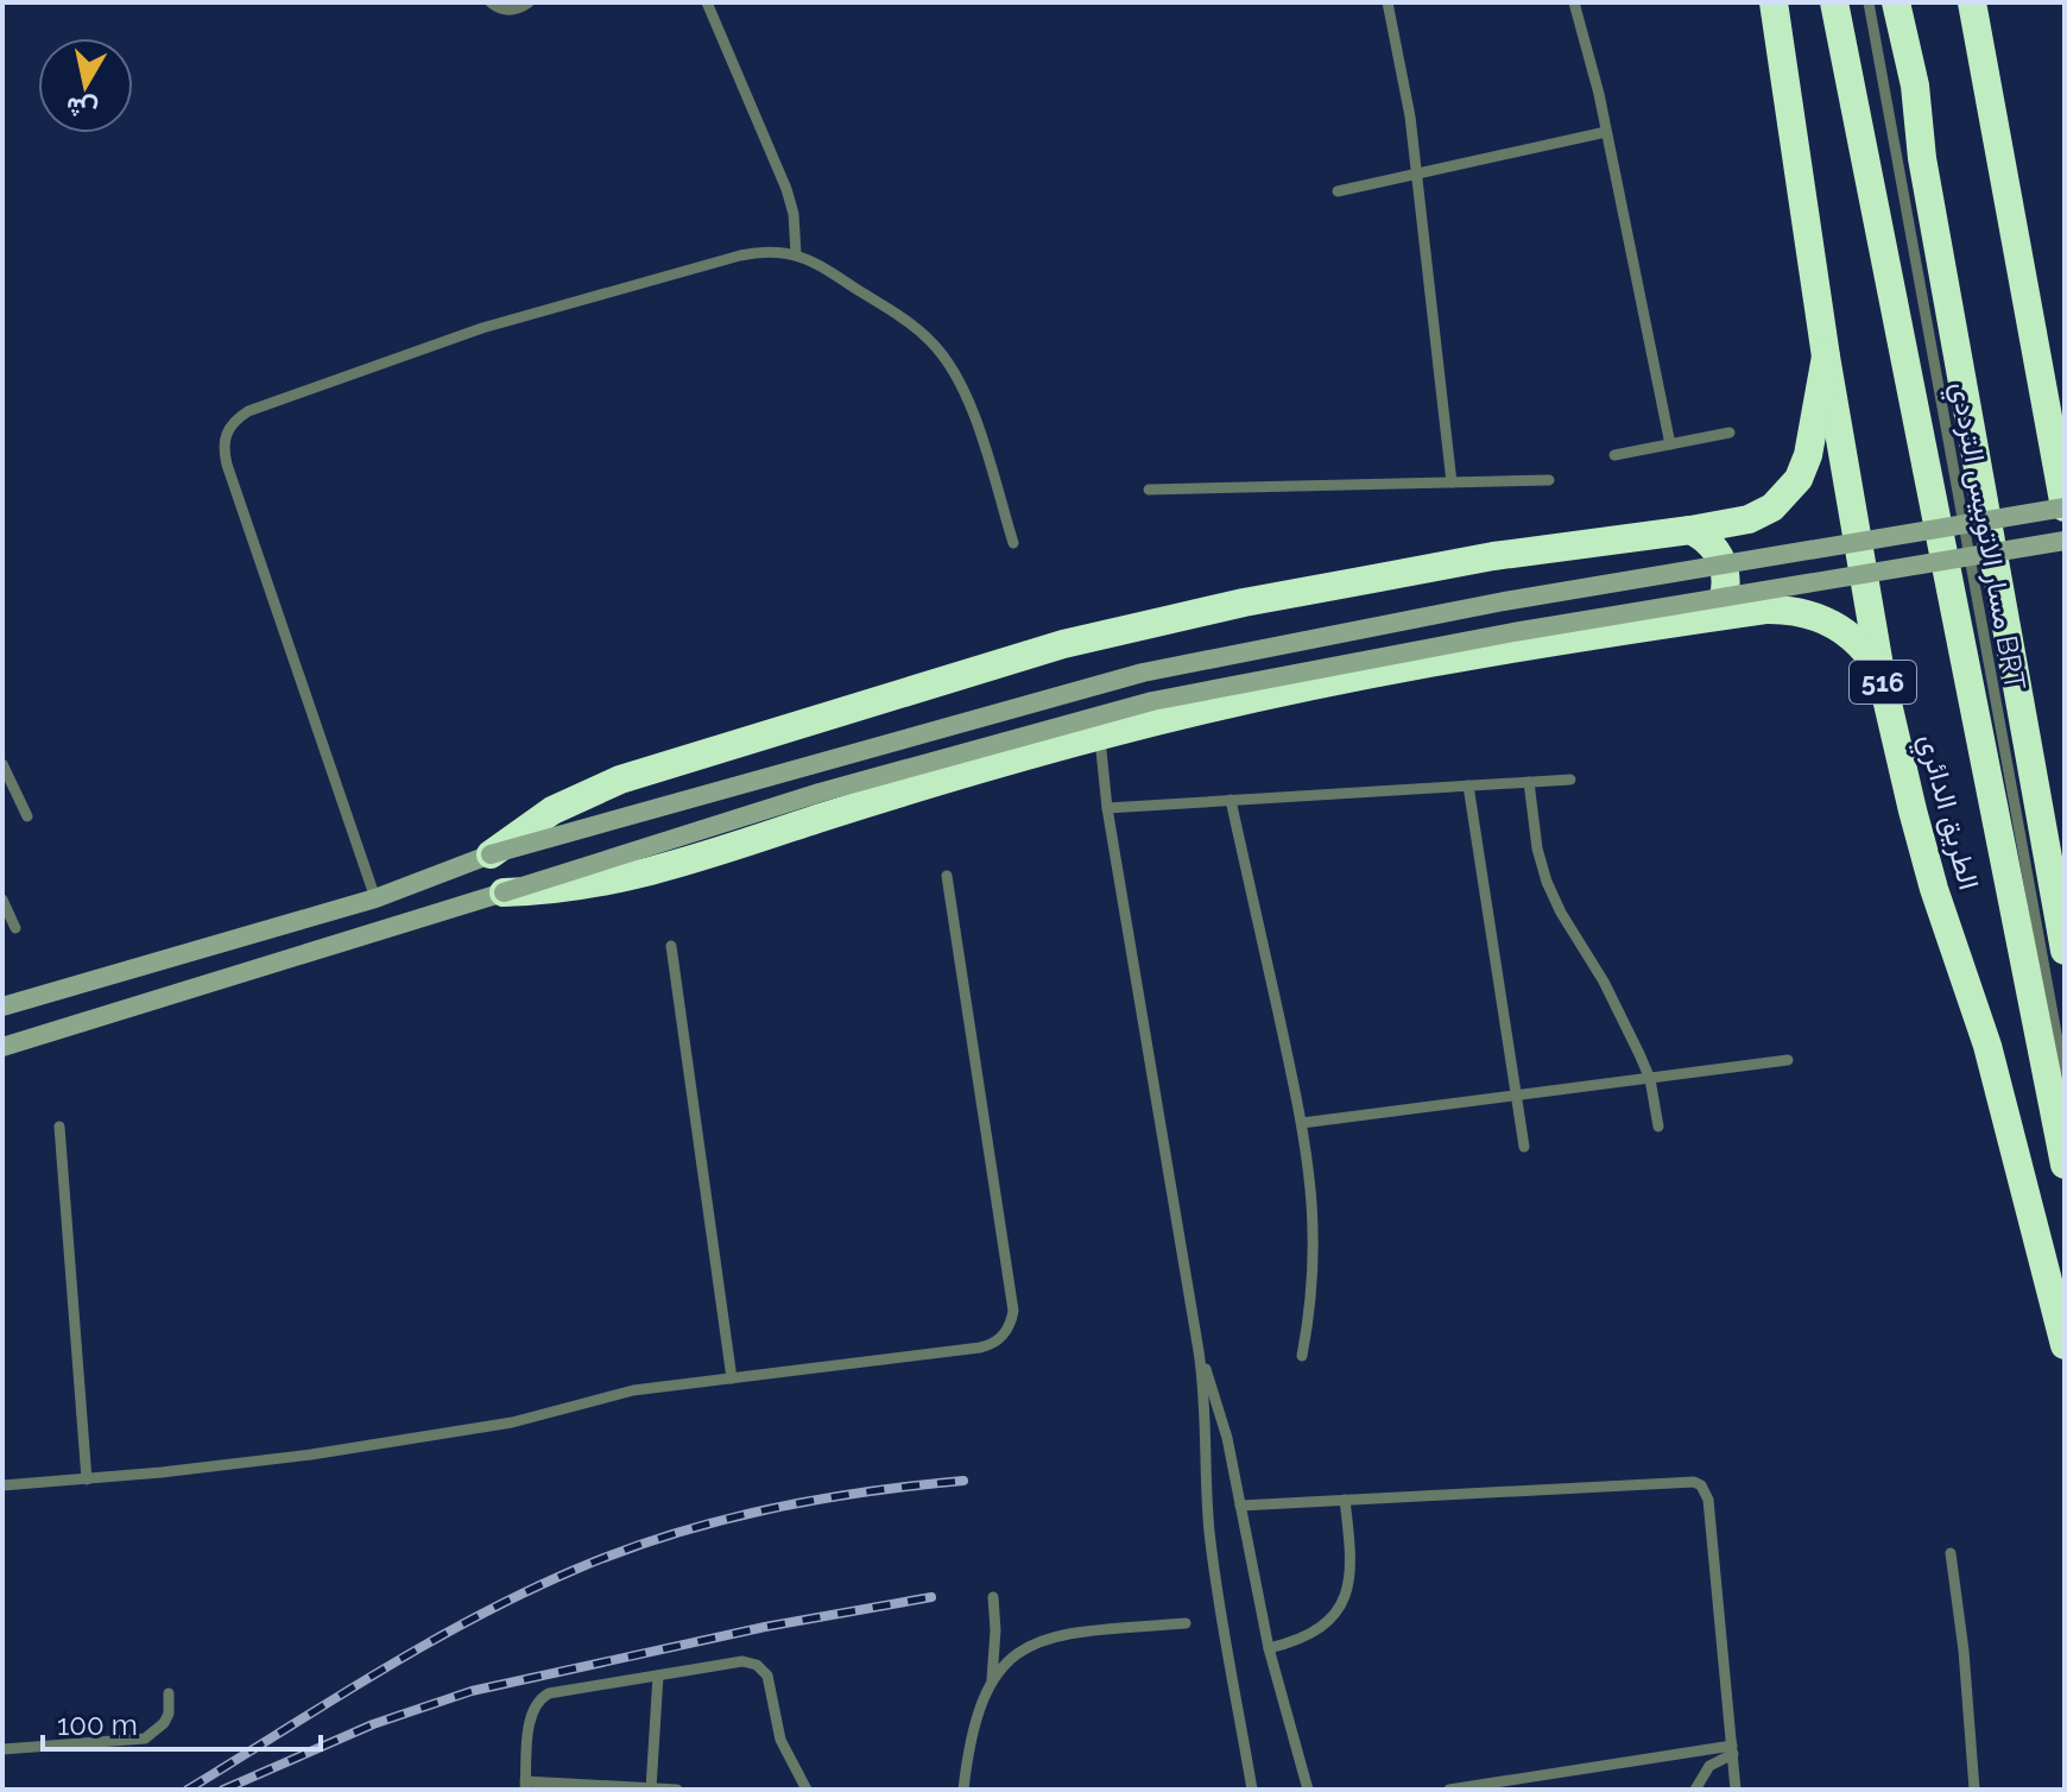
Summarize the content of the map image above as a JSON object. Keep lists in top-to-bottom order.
{
  "streets": {
    "highway": ["516", "الطريق الدائري"],
    "lane": ["مسار الاتوبيس الترددي BRT"]
  },
  "scale_bar": "100 m",
  "north": "bottom"
}
